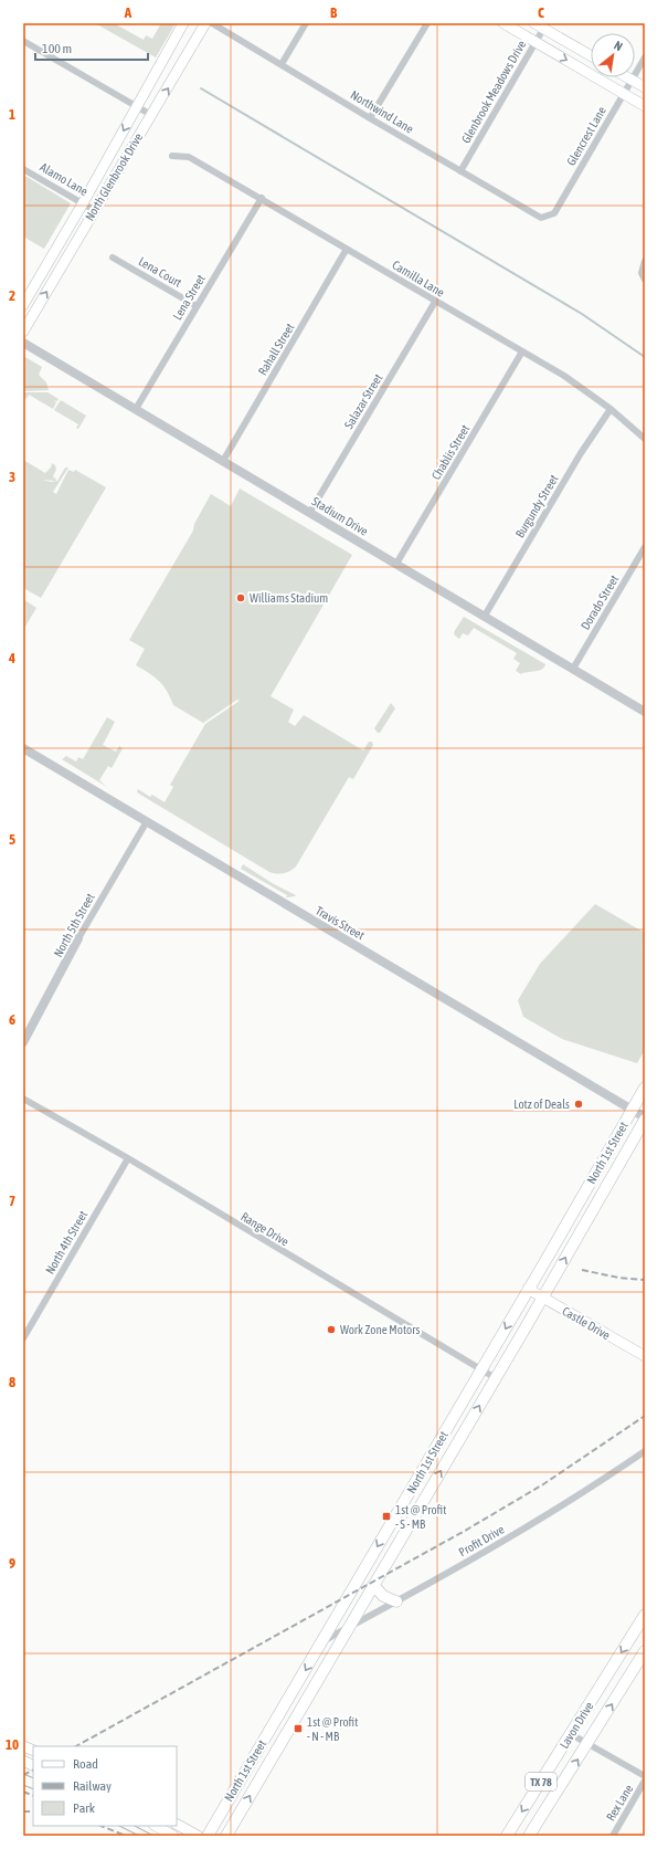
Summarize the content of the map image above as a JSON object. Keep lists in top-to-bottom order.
{
  "streets": {
    "main road": [
      "North Glenbrook Drive",
      "North 1st Street",
      "Castle Drive",
      "Lavon Drive",
      "TX 78"
    ],
    "street": [
      "Glenbrook Meadows Drive",
      "Northwind Lane",
      "Glencrest Lane",
      "Alamo Lane",
      "Lena Court",
      "Camilla Lane",
      "Lena Street",
      "Rahall Street",
      "Salazar Street",
      "Chablis Street",
      "Burgundy Street",
      "Stadium Drive",
      "Dorado Street",
      "Travis Street",
      "North 5th Street",
      "Range Drive",
      "North 4th Street",
      "Profit Drive",
      "Rex Lane"
    ]
  },
  "crossings": [
    ["Glenbrook Meadows Drive", "Northwind Lane"],
    ["Northwind Lane", "Glencrest Lane"],
    ["North Glenbrook Drive", "Alamo Lane"],
    ["Lena Court", "Lena Street"],
    ["Camilla Lane", "Lena Street"],
    ["Camilla Lane", "Rahall Street"],
    ["Camilla Lane", "Salazar Street"],
    ["Camilla Lane", "Chablis Street"],
    ["Camilla Lane", "Burgundy Street"],
    ["Lena Street", "Stadium Drive"],
    ["Rahall Street", "Stadium Drive"],
    ["Salazar Street", "Stadium Drive"],
    ["Chablis Street", "Stadium Drive"],
    ["Burgundy Street", "Stadium Drive"],
    ["Stadium Drive", "Dorado Street"],
    ["Travis Street", "North 5th Street"],
    ["Travis Street", "North 1st Street"],
    ["North 1st Street", "Range Drive"],
    ["North 1st Street", "Castle Drive"],
    ["North 1st Street", "Profit Drive"],
    ["Range Drive", "North 4th Street"]
  ],
  "places": {
    "other": ["Williams Stadium", "Lotz of Deals", "Work Zone Motors"],
    "transit": ["1st @ Profit - S - MB", "1st @ Profit - N - MB"]
  },
  "legend": ["Road", "Railway", "Park"],
  "scale_bar": "100 m",
  "north": "top right",
  "grid": {
    "columns": ["A", "B", "C"],
    "rows": [
      "1",
      "2",
      "3",
      "4",
      "5",
      "6",
      "7",
      "8",
      "9",
      "10"
    ]
  }
}
